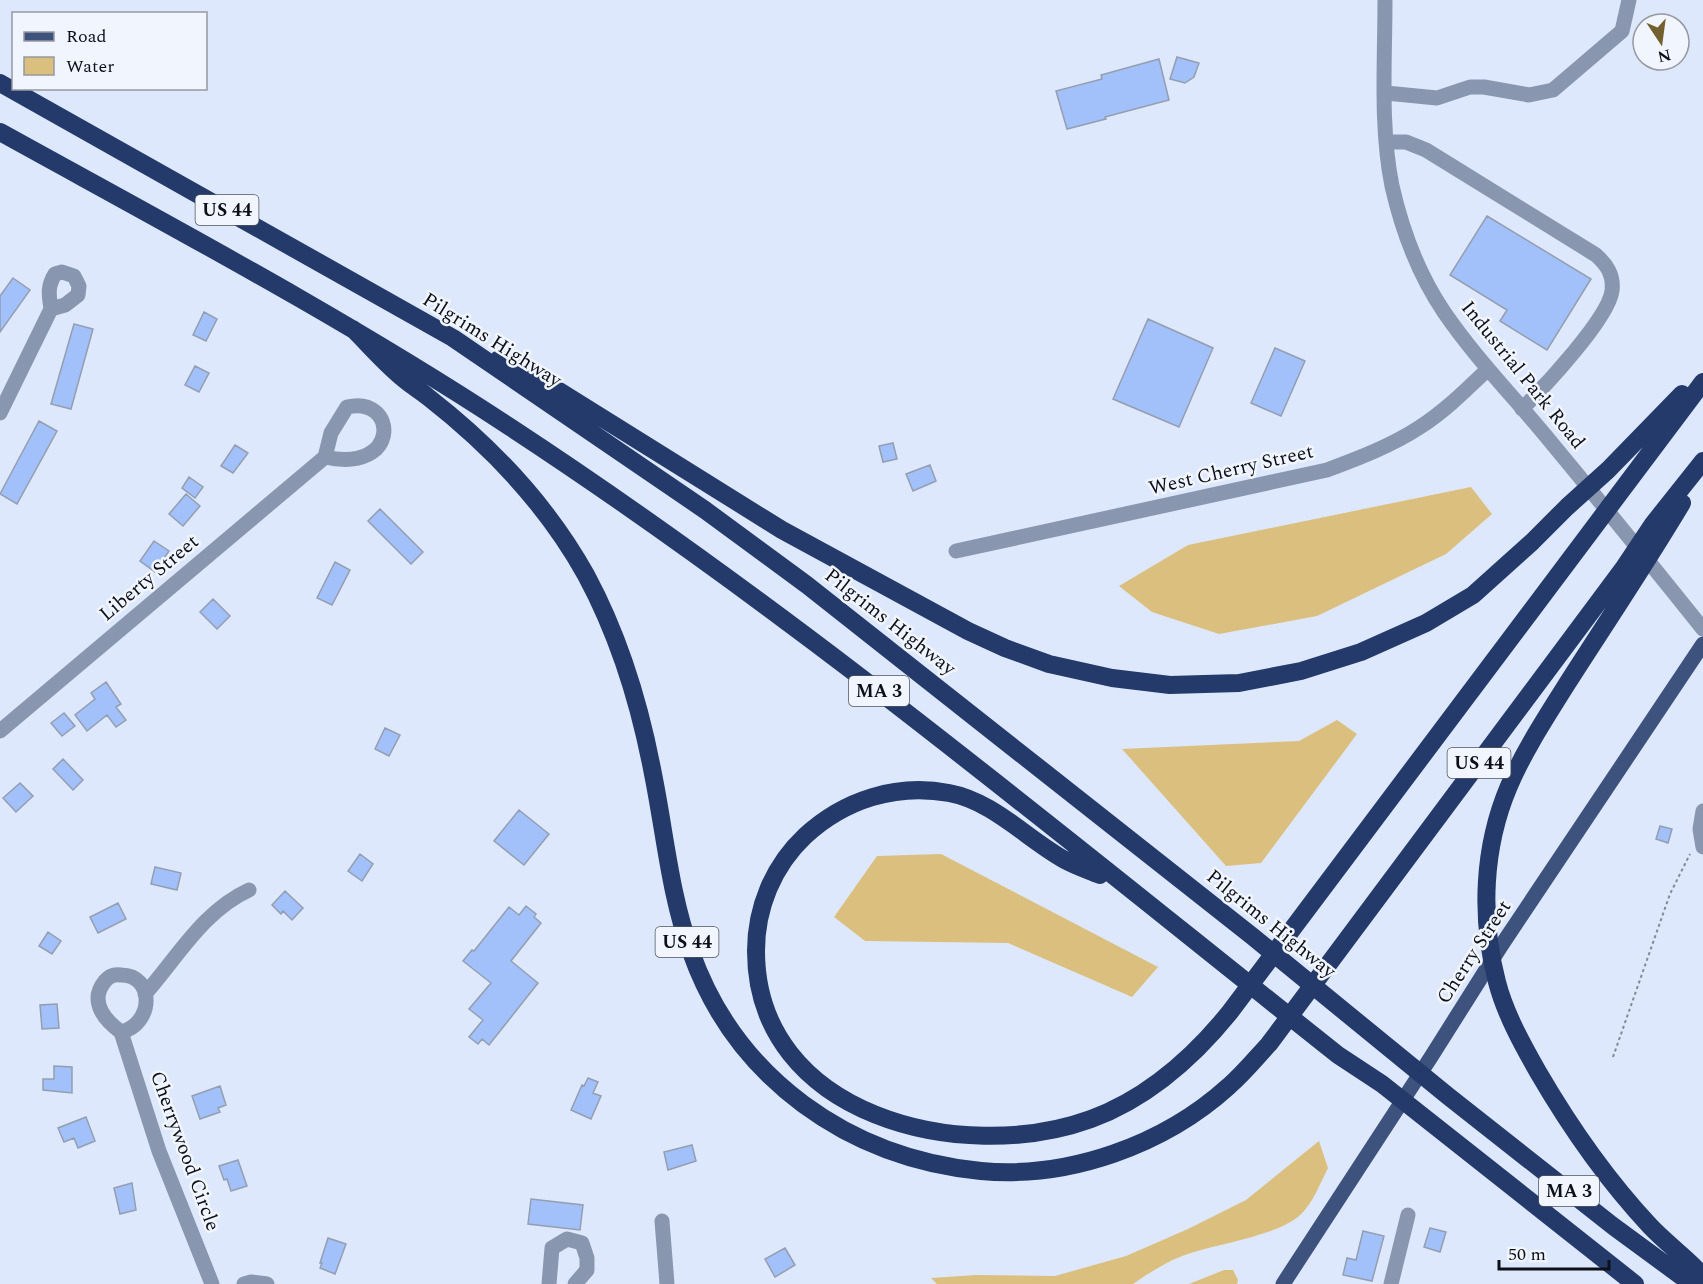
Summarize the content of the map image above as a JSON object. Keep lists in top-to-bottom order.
{
  "streets": {
    "highway": ["US 44", "Pilgrims Highway", "MA 3"],
    "main road": ["Cherry Street"],
    "street": [
      "Industrial Park Road",
      "West Cherry Street",
      "Liberty Street",
      "Cherrywood Circle"
    ]
  },
  "crossings": [
    ["US 44", "Pilgrims Highway"],
    ["US 44", "MA 3"],
    ["Industrial Park Road", "West Cherry Street"]
  ],
  "legend": ["Road", "Water"],
  "scale_bar": "50 m",
  "north": "bottom"
}
